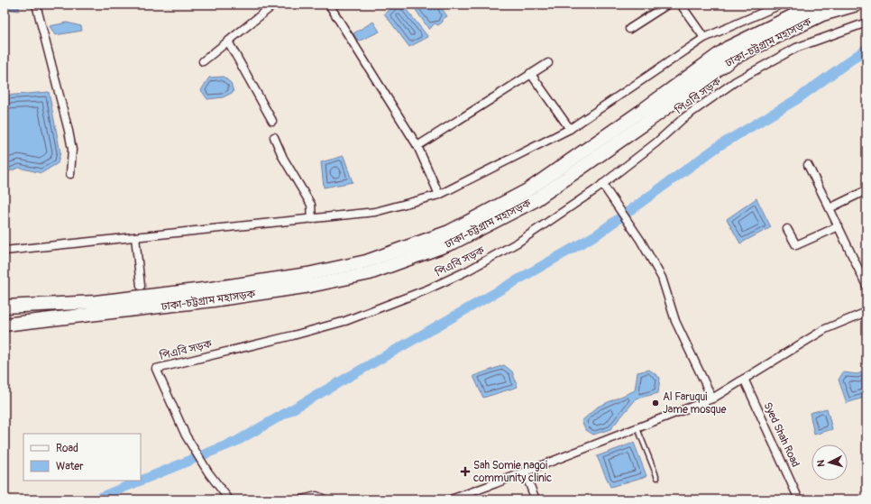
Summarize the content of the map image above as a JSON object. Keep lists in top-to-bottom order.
{
  "streets": {
    "highway": ["ঢাকা-চট্টগ্রাম মহাসড়ক"],
    "street": ["পিএবি সড়ক", "Syed Shah Road"]
  },
  "places": {
    "other": ["Al Faruqui Jame mosque"],
    "health": ["Sah Somie nagoi community clinic"]
  },
  "legend": ["Road", "Water"],
  "north": "left"
}
